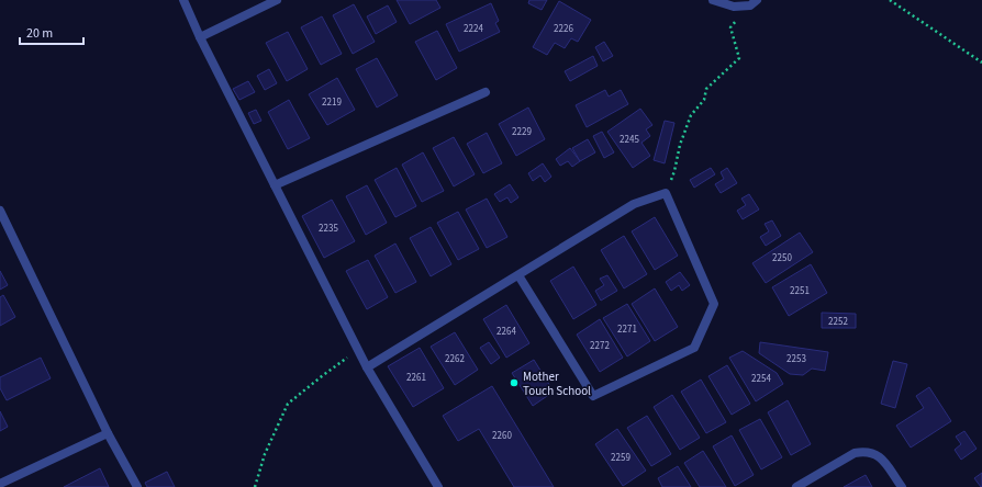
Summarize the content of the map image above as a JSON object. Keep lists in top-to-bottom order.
{
  "places": ["Mother Touch School"],
  "house_numbers": [
    "2224",
    "2226",
    "2219",
    "2229",
    "2245",
    "2235",
    "2250",
    "2251",
    "2252",
    "2271",
    "2264",
    "2272",
    "2262",
    "2253",
    "2261",
    "2254",
    "2260",
    "2259"
  ],
  "scale_bar": "20 m"
}
